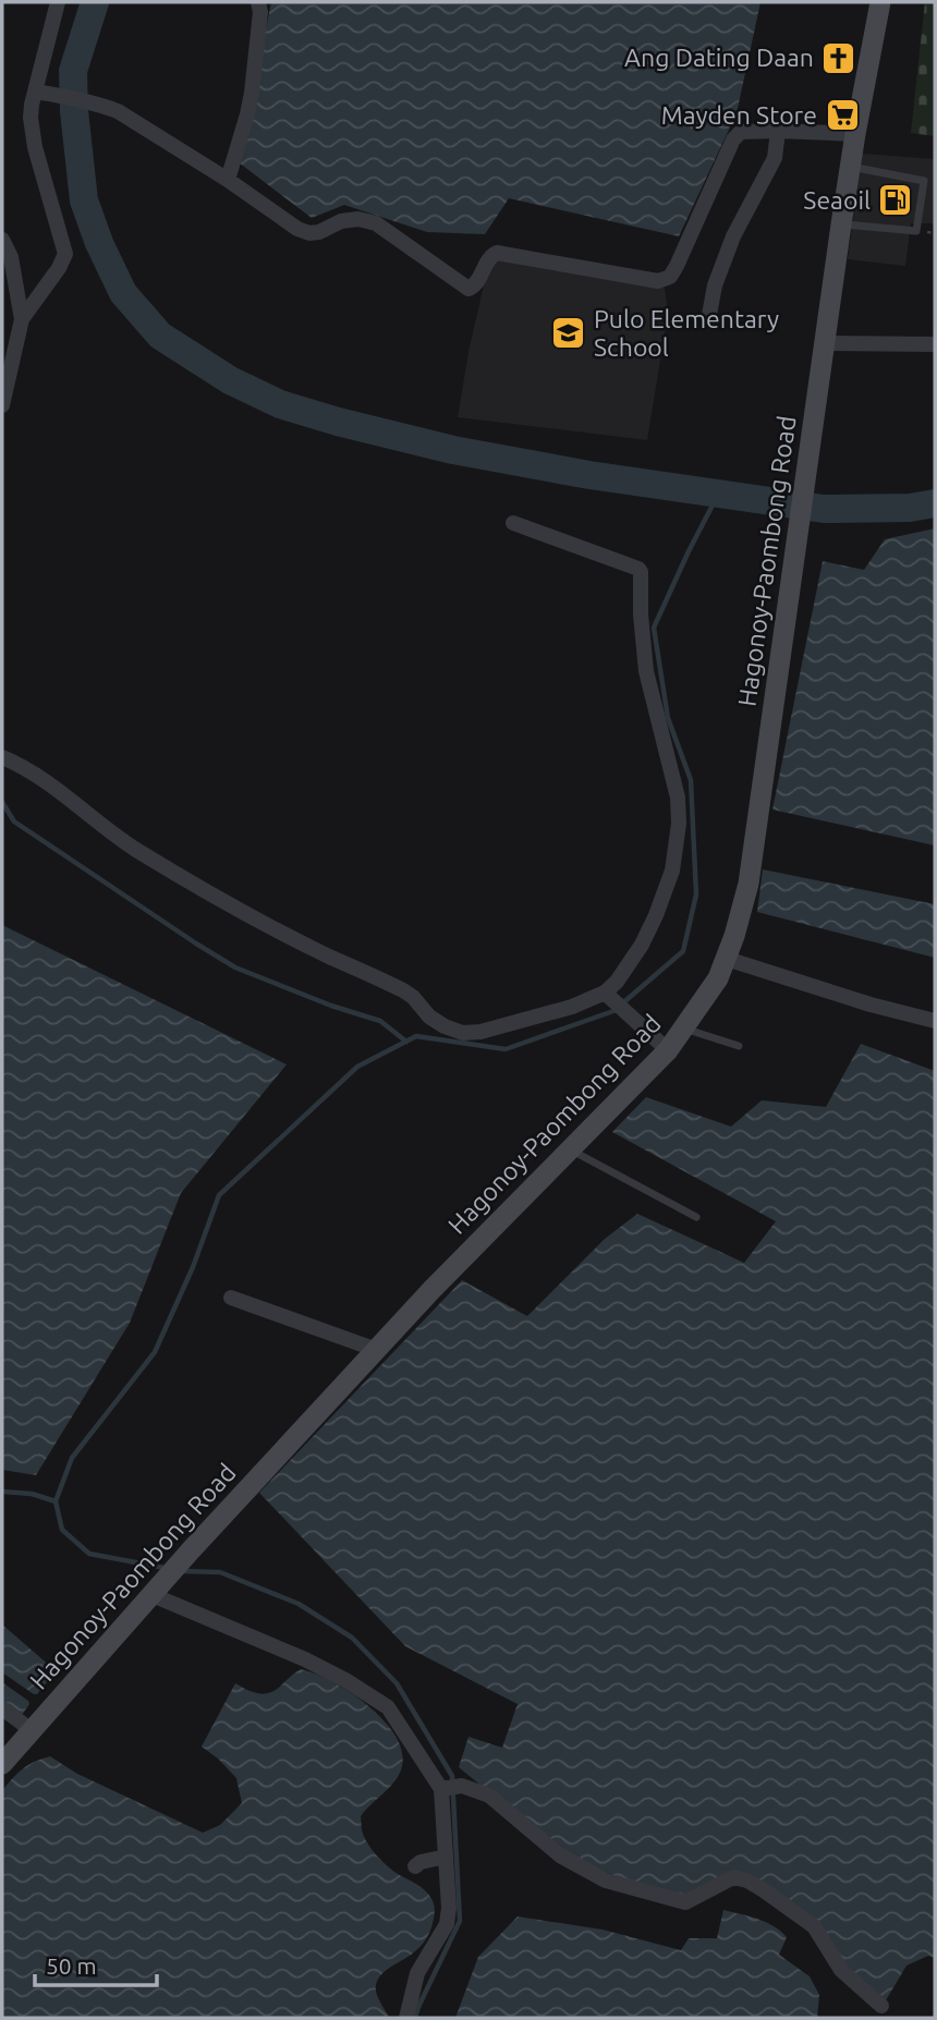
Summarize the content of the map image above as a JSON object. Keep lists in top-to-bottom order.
{
  "streets": {
    "main road": ["Hagonoy-Paombong Road"]
  },
  "places": {
    "church": ["Ang Dating Daan"],
    "supermarket": ["Mayden Store"],
    "fuel station": ["Seaoil"],
    "school or university": ["Pulo Elementary School"]
  },
  "scale_bar": "50 m"
}
